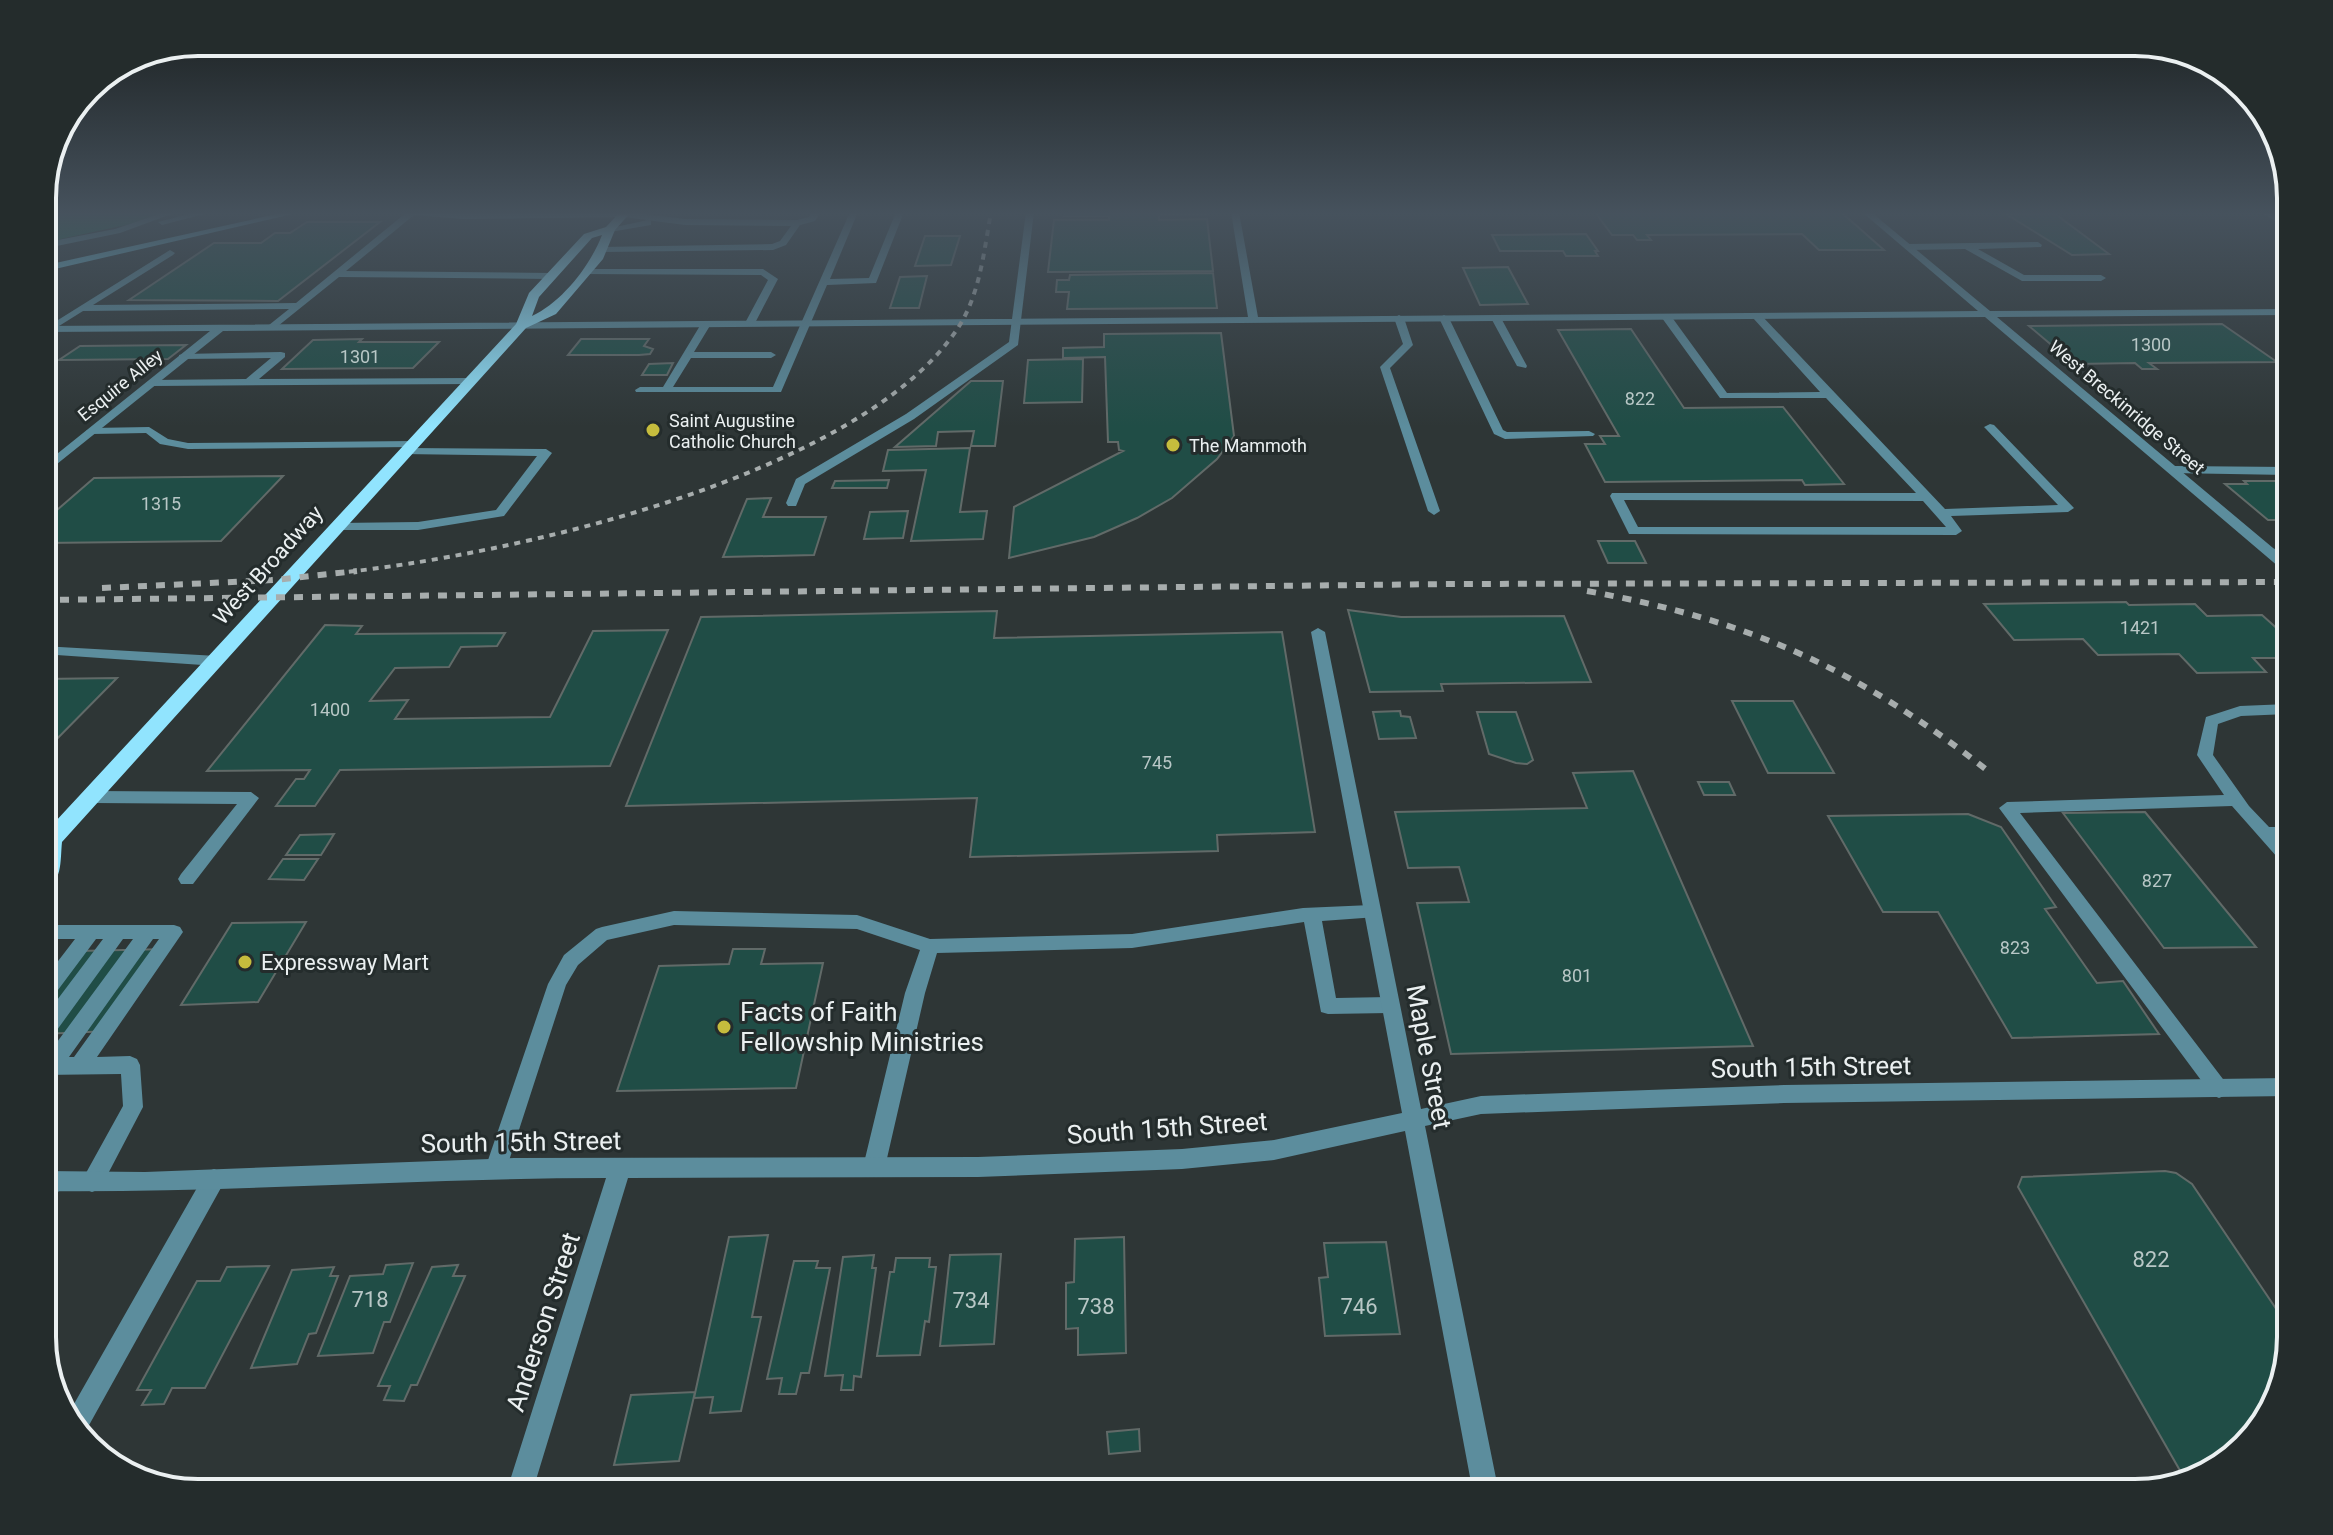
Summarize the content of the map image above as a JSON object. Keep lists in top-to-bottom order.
{
  "streets": {
    "main road": ["West Broadway"],
    "street": [
      "Esquire Alley",
      "West Breckinridge Street",
      "Maple Street",
      "South 15th Street",
      "Anderson Street"
    ]
  },
  "crossings": [
    ["Maple Street", "South 15th Street"],
    ["South 15th Street", "Anderson Street"]
  ],
  "places": [
    "Saint Augustine Catholic Church",
    "The Mammoth",
    "Expressway Mart",
    "Facts of Faith Fellowship Ministries"
  ],
  "house_numbers": [
    "1300",
    "1301",
    "822",
    "1315",
    "1421",
    "1400",
    "745",
    "827",
    "823",
    "801",
    "822",
    "718",
    "734",
    "738",
    "746"
  ]
}
